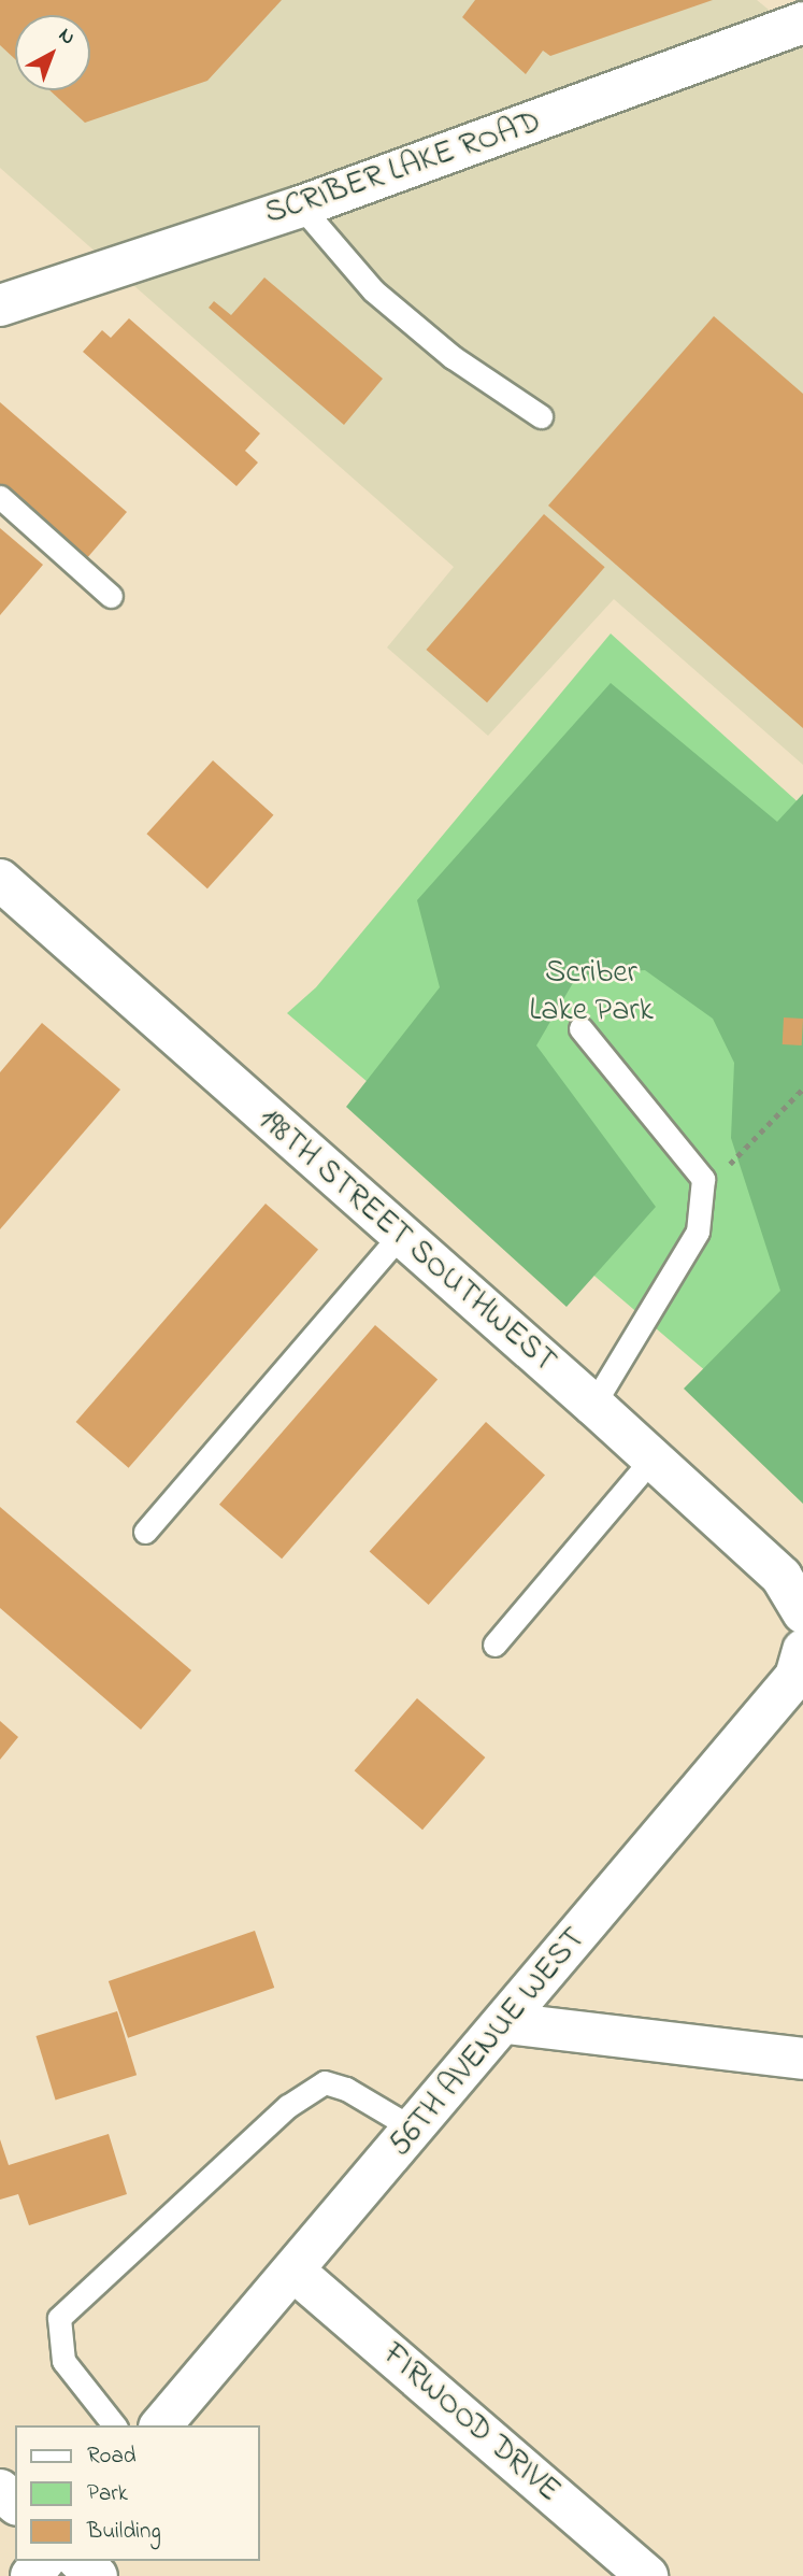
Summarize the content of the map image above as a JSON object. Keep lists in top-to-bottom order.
{
  "streets": {
    "street": [
      "SCRIBER LAKE ROAD",
      "198TH STREET SOUTHWEST",
      "56TH AVENUE WEST",
      "FIRWOOD DRIVE"
    ]
  },
  "crossings": [
    ["56TH AVENUE WEST", "FIRWOOD DRIVE"]
  ],
  "parks": ["Scriber Lake Park"],
  "legend": ["Road", "Park", "Building"],
  "north": "top right"
}
